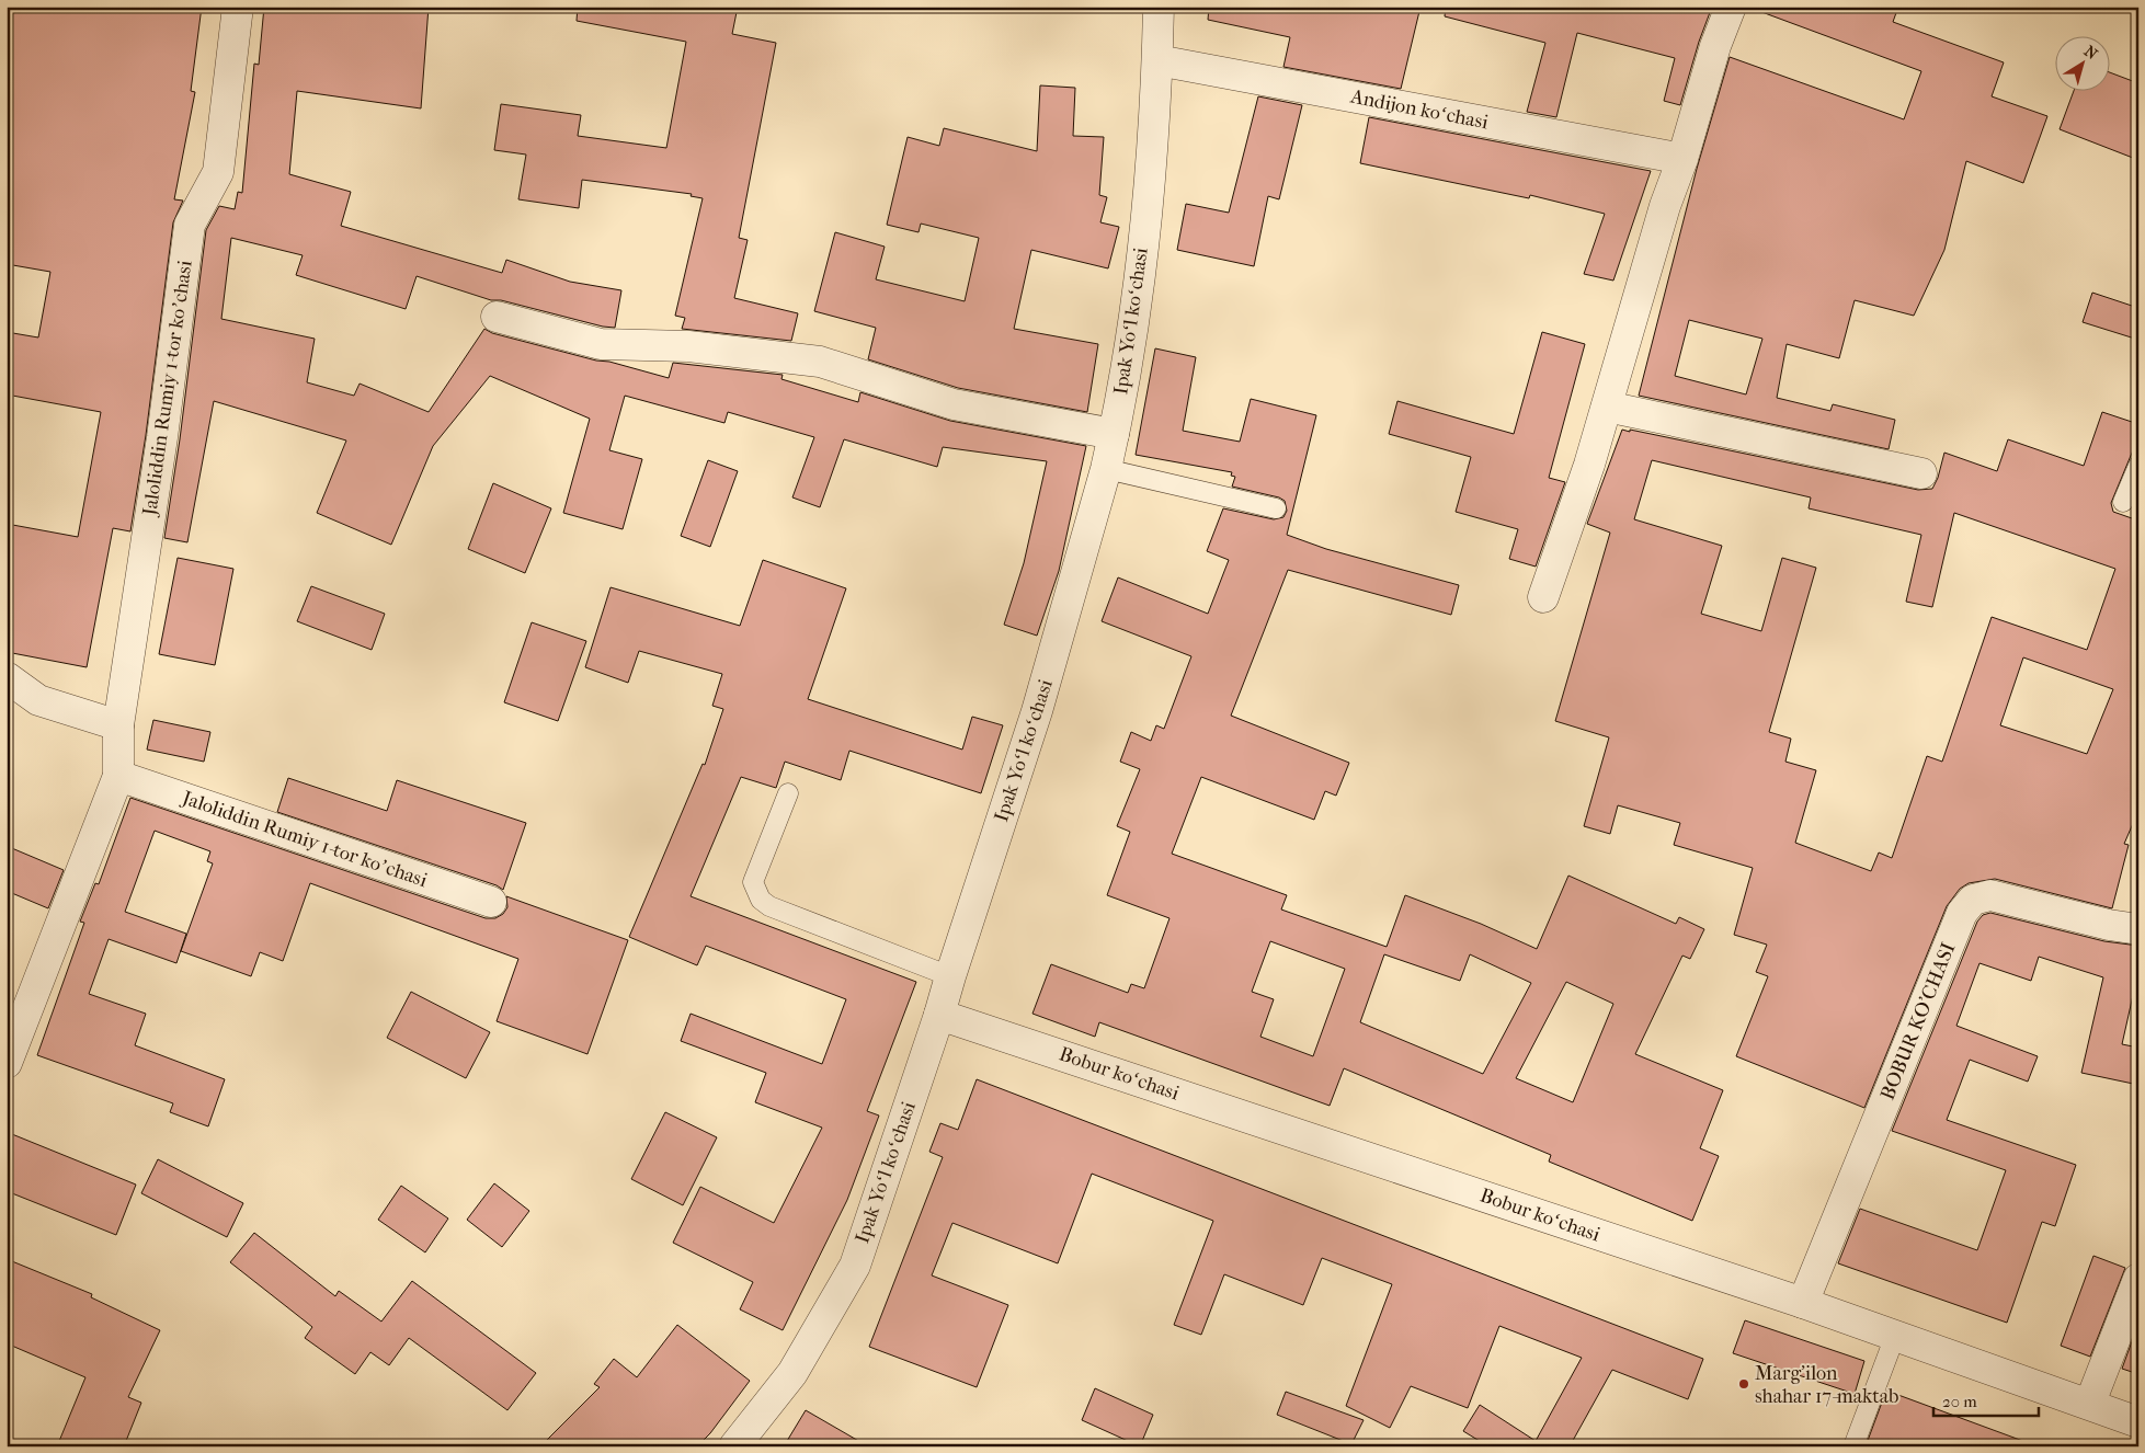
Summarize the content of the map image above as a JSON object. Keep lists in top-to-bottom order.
{
  "streets": {
    "street": [
      "Andijon koʻchasi",
      "Ipak Yoʻl koʻchasi",
      "Jaloliddin Rumiy 1-tor koʼchasi",
      "BOBUR KO'CHASI",
      "Bobur koʻchasi"
    ]
  },
  "crossings": [
    ["Andijon koʻchasi", "Ipak Yoʻl koʻchasi"],
    ["Ipak Yoʻl koʻchasi", "Bobur koʻchasi"],
    ["BOBUR KO'CHASI", "Bobur koʻchasi"]
  ],
  "places": ["Marg'ilon shahar 17-maktab"],
  "scale_bar": "20 m",
  "north": "top right"
}
